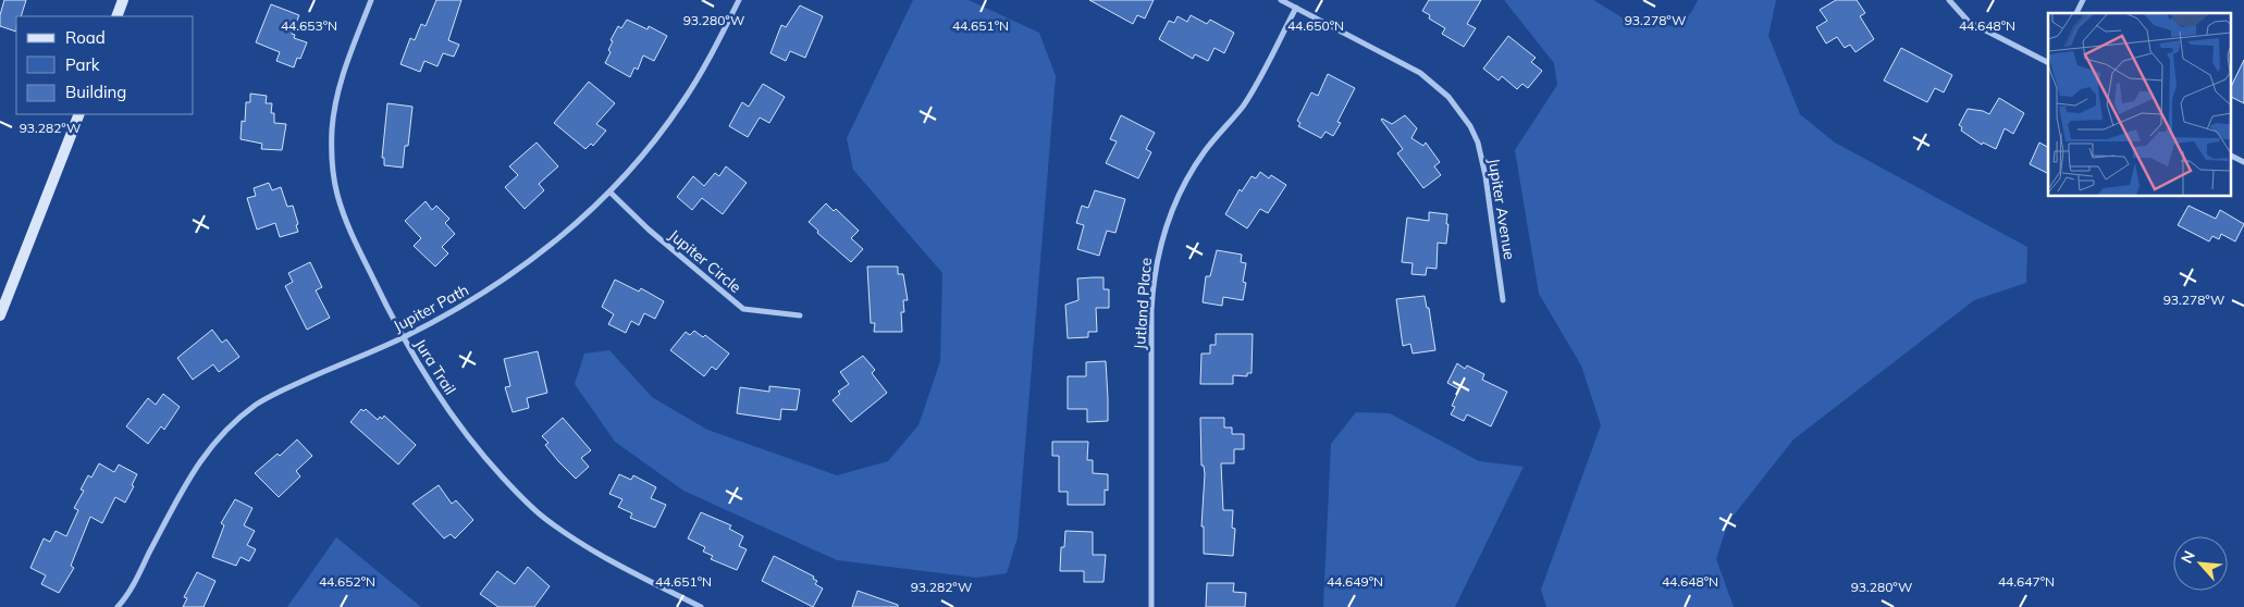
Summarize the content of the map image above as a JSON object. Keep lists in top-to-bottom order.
{
  "streets": {
    "street": [
      "Jupiter Avenue",
      "Jupiter Circle",
      "Jutland Place",
      "Jupiter Path",
      "Jura Trail"
    ]
  },
  "crossings": [
    ["Jupiter Avenue", "Jutland Place"],
    ["Jupiter Circle", "Jupiter Path"],
    ["Jupiter Path", "Jura Trail"]
  ],
  "legend": ["Road", "Park", "Building"],
  "north": "top left",
  "coordinates": [
    "93.280°W",
    "93.278°W",
    "44.653°N",
    "44.651°N",
    "44.650°N",
    "44.648°N",
    "93.282°W",
    "44.652°N",
    "44.649°N",
    "44.647°N"
  ]
}
